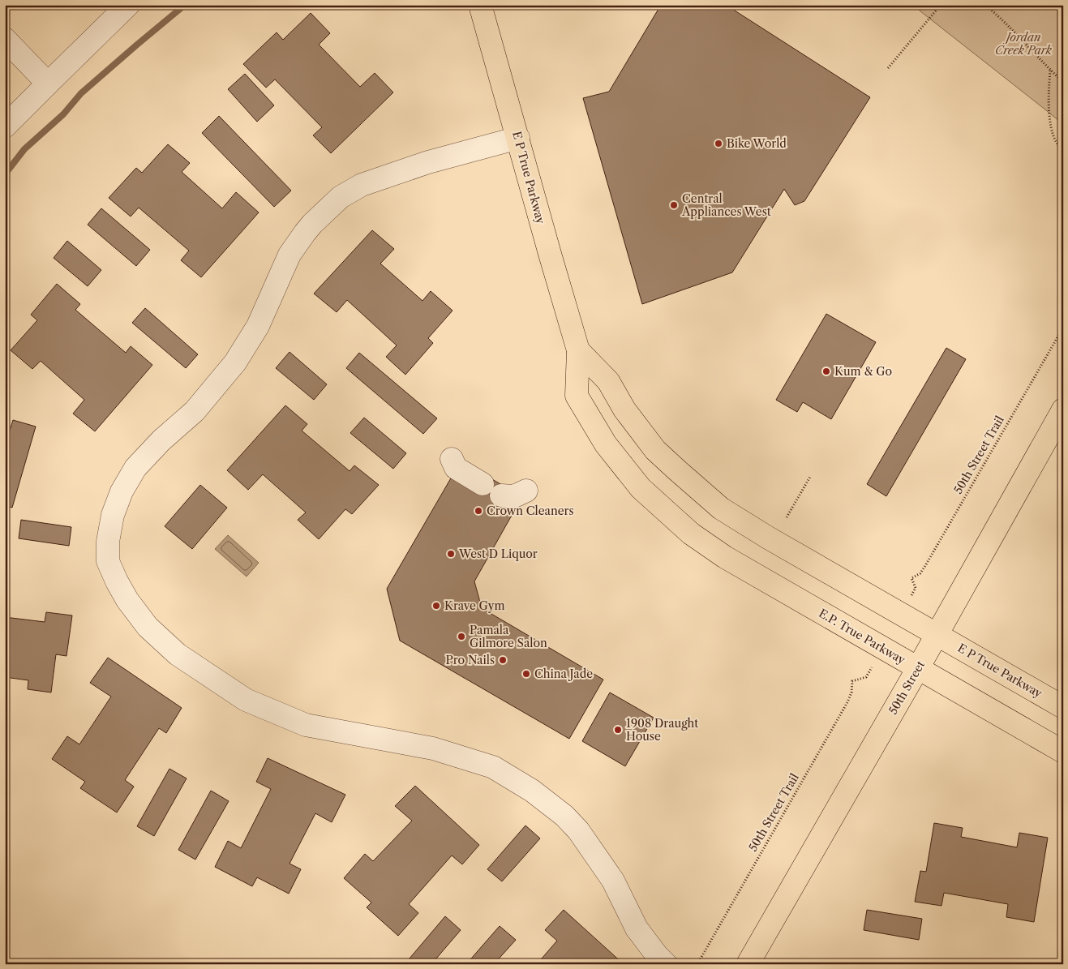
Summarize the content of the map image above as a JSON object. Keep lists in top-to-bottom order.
{
  "streets": {
    "main road": ["E P True Parkway", "E.P. True Parkway", "50th Street"],
    "path": ["50th Street Trail"]
  },
  "crossings": [
    ["E P True Parkway", "E.P. True Parkway"],
    ["E P True Parkway", "50th Street"],
    ["E.P. True Parkway", "50th Street"]
  ],
  "parks": ["Jordan Creek Park"],
  "places": [
    "Bike World",
    "Central Appliances West",
    "Kum & Go",
    "Crown Cleaners",
    "West D Liquor",
    "Krave Gym",
    "Pamala Gilmore Salon",
    "Pro Nails",
    "China Jade",
    "1908 Draught House"
  ]
}
